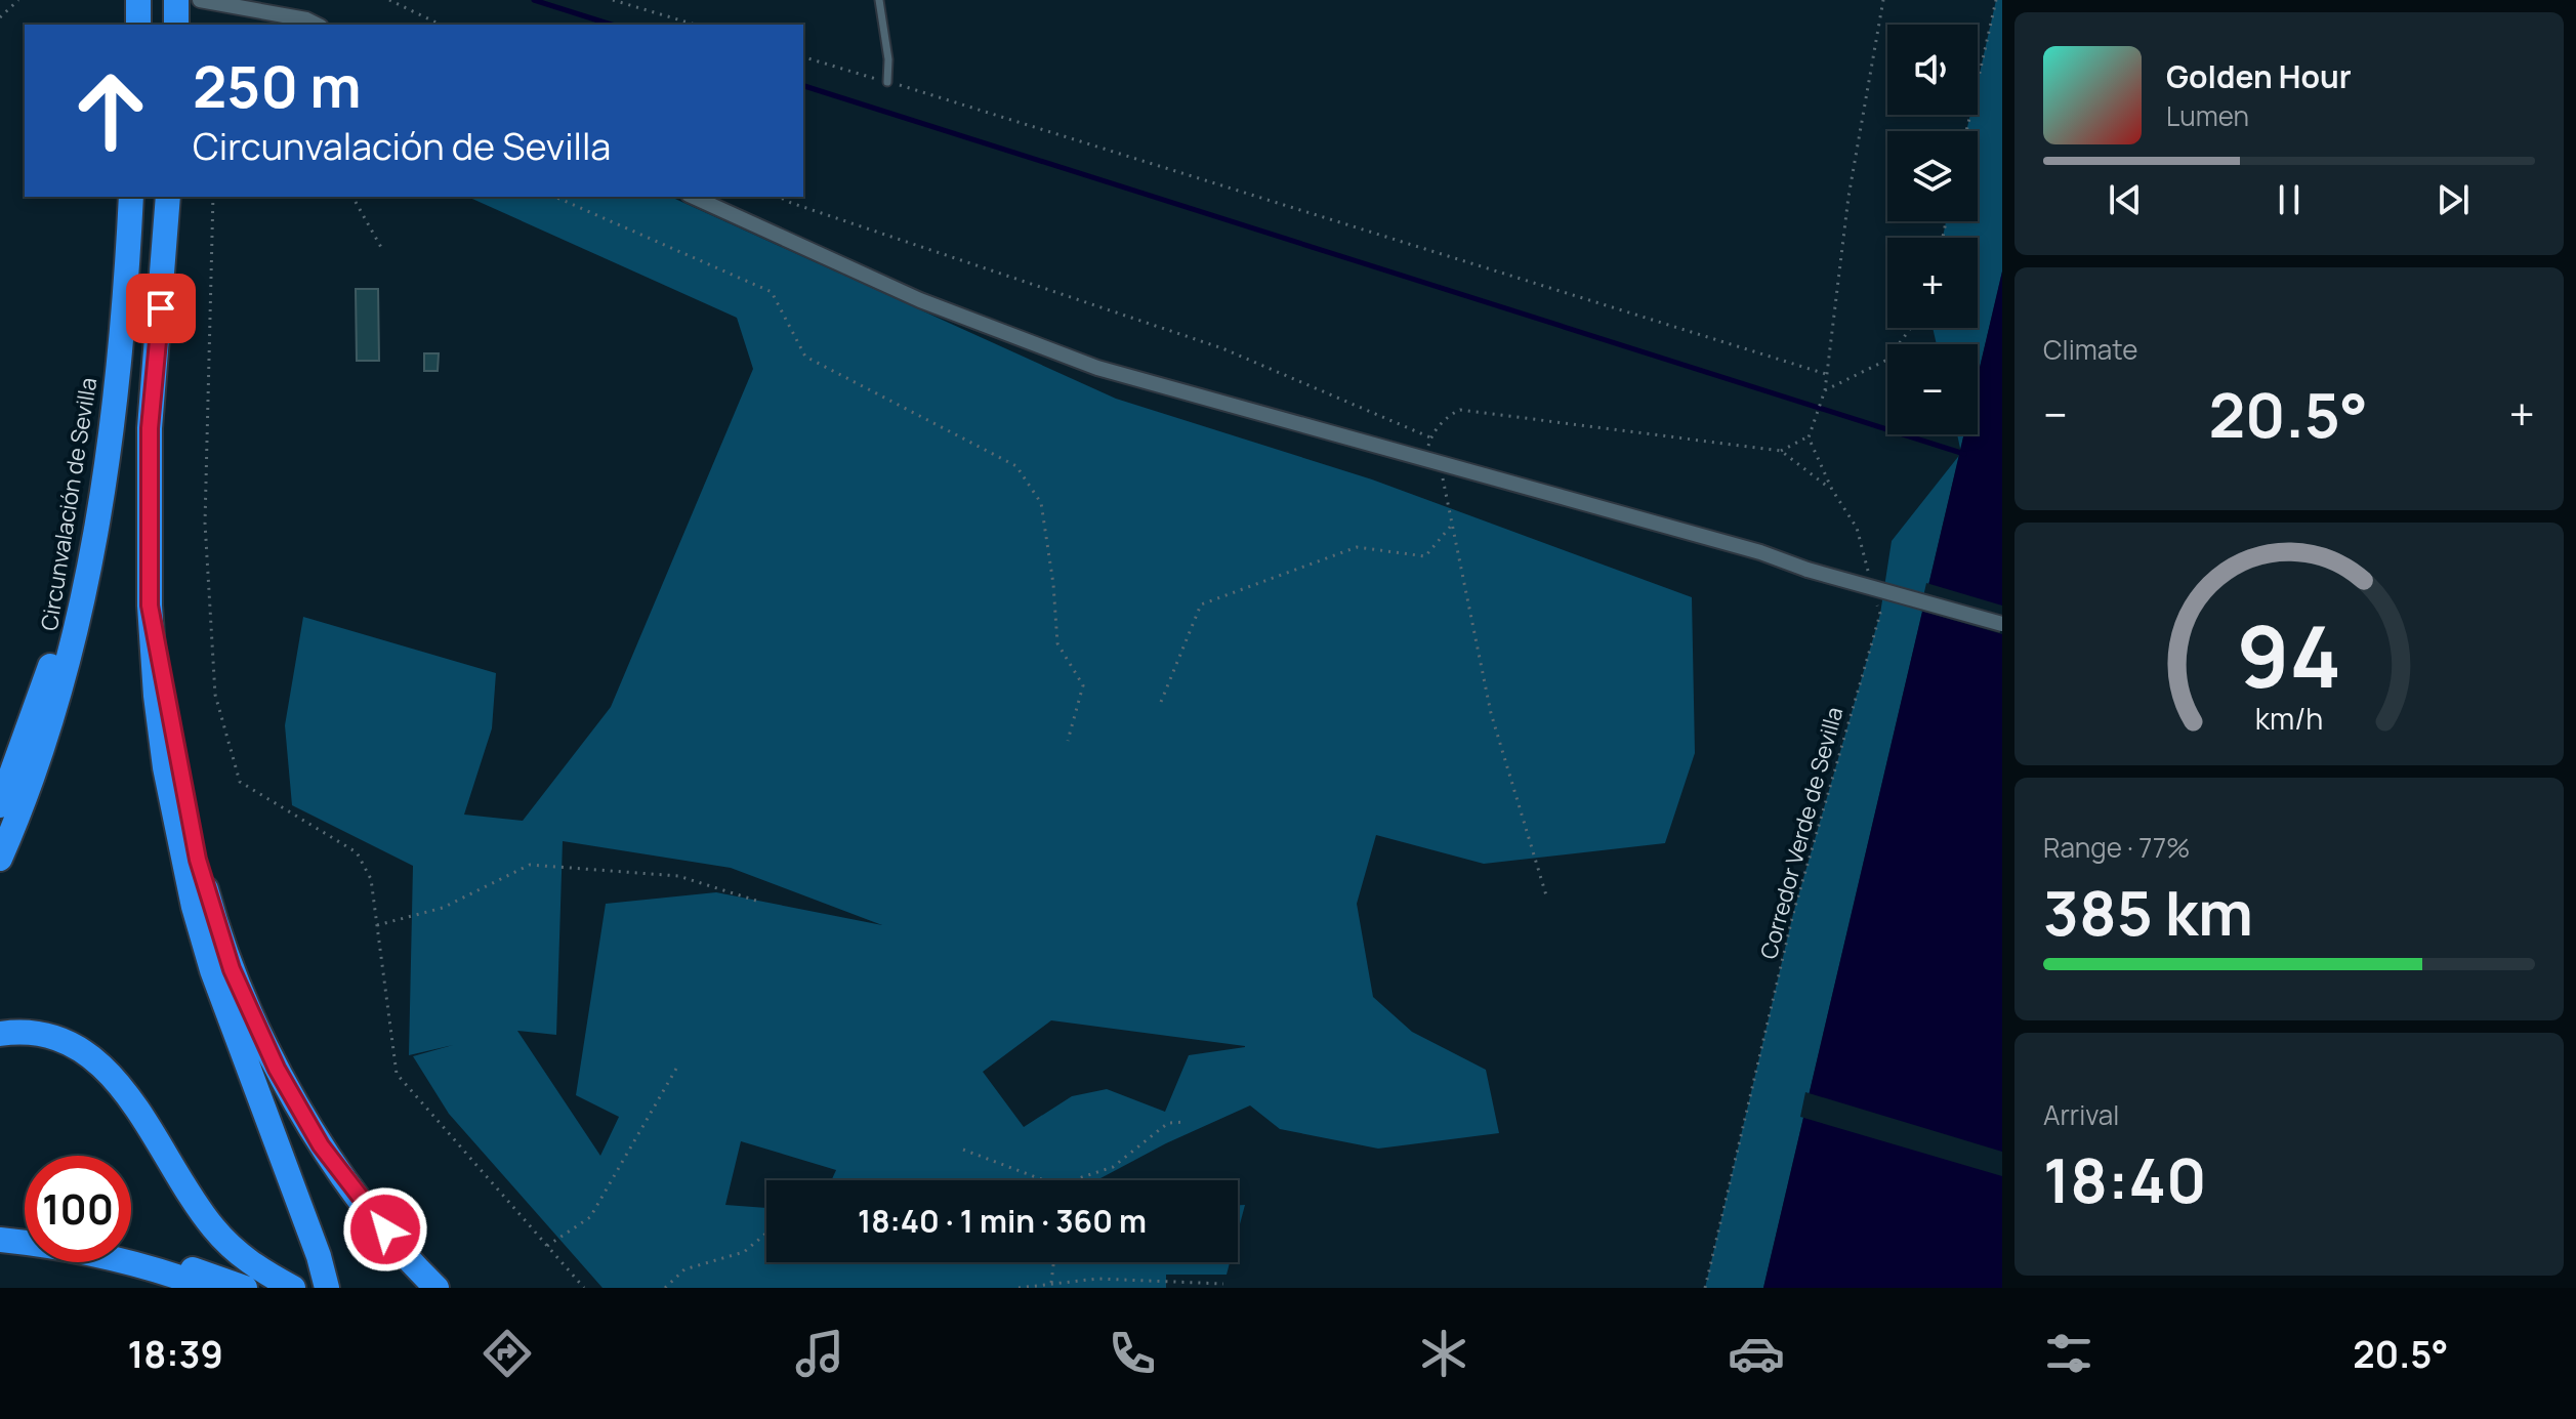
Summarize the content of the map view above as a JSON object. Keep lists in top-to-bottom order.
{
  "streets": {
    "highway": ["Circunvalación de Sevilla"],
    "path": ["Corredor Verde de Sevilla"]
  },
  "page": {
    "map_buttons": ["+", "−"],
    "turn": ["250 m", "Circunvalación de Sevilla"],
    "song": ["Golden Hour", "Lumen"],
    "tile": [
      "Climate",
      ["Range · 77%", "385 km"],
      ["Arrival", "18:40"]
    ],
    "heat": ["−", "20.5°", "+"],
    "limit": "100",
    "trip": "18:40 · 1 min · 360 m",
    "tabs": ["18:39", "20.5°"],
    "gauge": ["94", "km/h"]
  }
}
